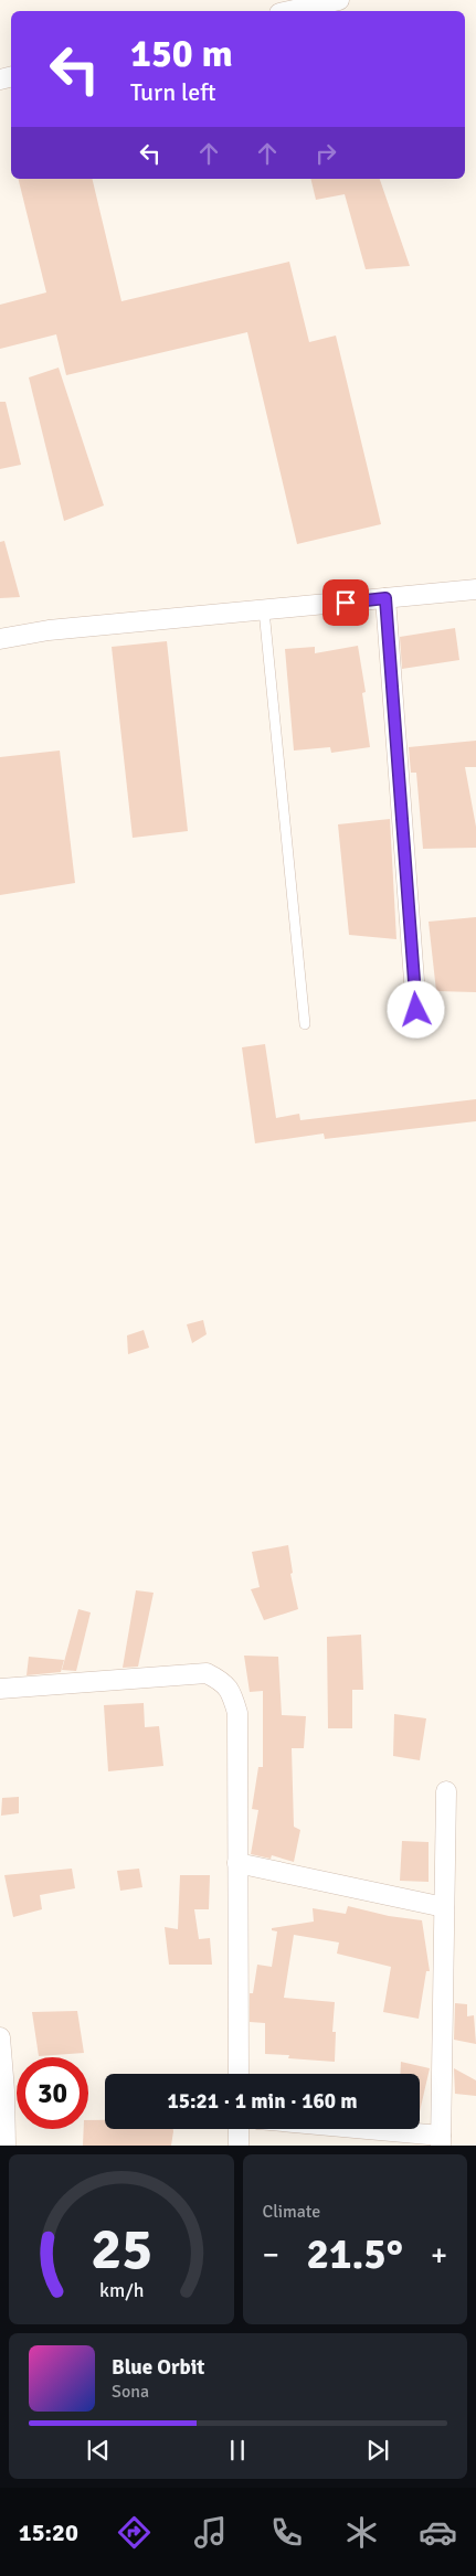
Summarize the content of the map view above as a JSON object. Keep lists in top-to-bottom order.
{
  "page": {
    "turn": ["150 m", "Turn left"],
    "limit": "30",
    "trip": "15:21 · 1 min · 160 m",
    "tile": "Climate",
    "heat": ["−", "21.5°", "+"],
    "song": ["Blue Orbit", "Sona"],
    "tabs": "15:20",
    "gauge": ["25", "km/h"]
  }
}
